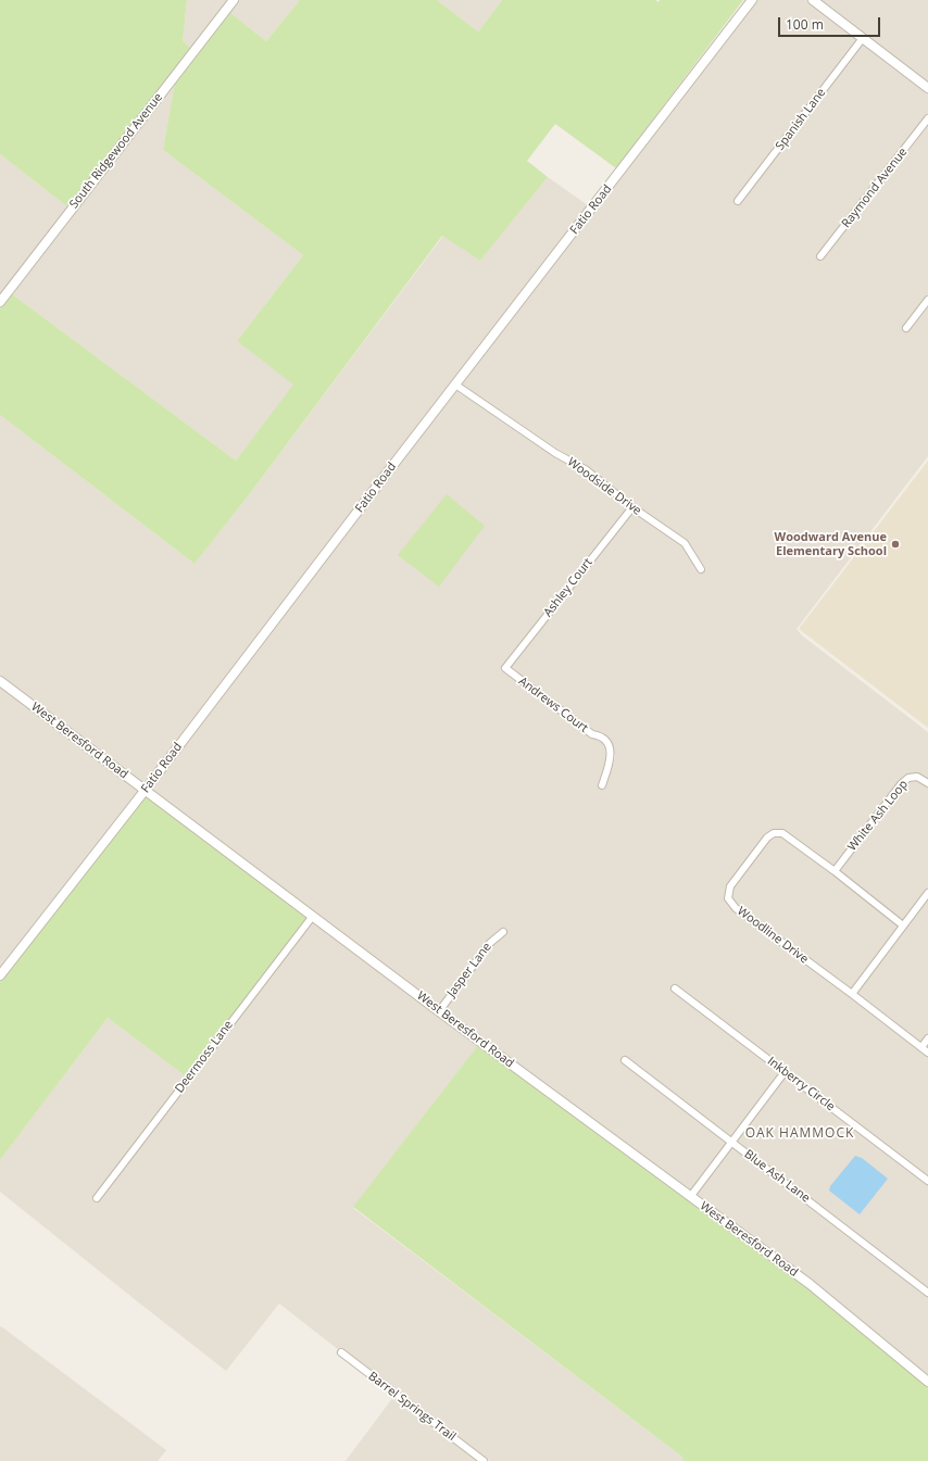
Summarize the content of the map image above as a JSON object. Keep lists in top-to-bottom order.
{
  "streets": {
    "street": [
      "Spanish Lane",
      "South Ridgewood Avenue",
      "Raymond Avenue",
      "Fatio Road",
      "Woodside Drive",
      "Ashley Court",
      "Andrews Court",
      "West Beresford Road",
      "White Ash Loop",
      "Woodline Drive",
      "Jasper Lane",
      "Deermoss Lane",
      "Inkberry Circle",
      "Blue Ash Lane",
      "Barrel Springs Trail"
    ]
  },
  "crossings": [
    ["Fatio Road", "Woodside Drive"],
    ["Fatio Road", "West Beresford Road"],
    ["Woodside Drive", "Ashley Court"],
    ["Ashley Court", "Andrews Court"],
    ["West Beresford Road", "Jasper Lane"],
    ["West Beresford Road", "Deermoss Lane"],
    ["White Ash Loop", "Woodline Drive"]
  ],
  "districts": ["OAK HAMMOCK"],
  "places": ["Woodward Avenue Elementary School"],
  "scale_bar": "100 m"
}
